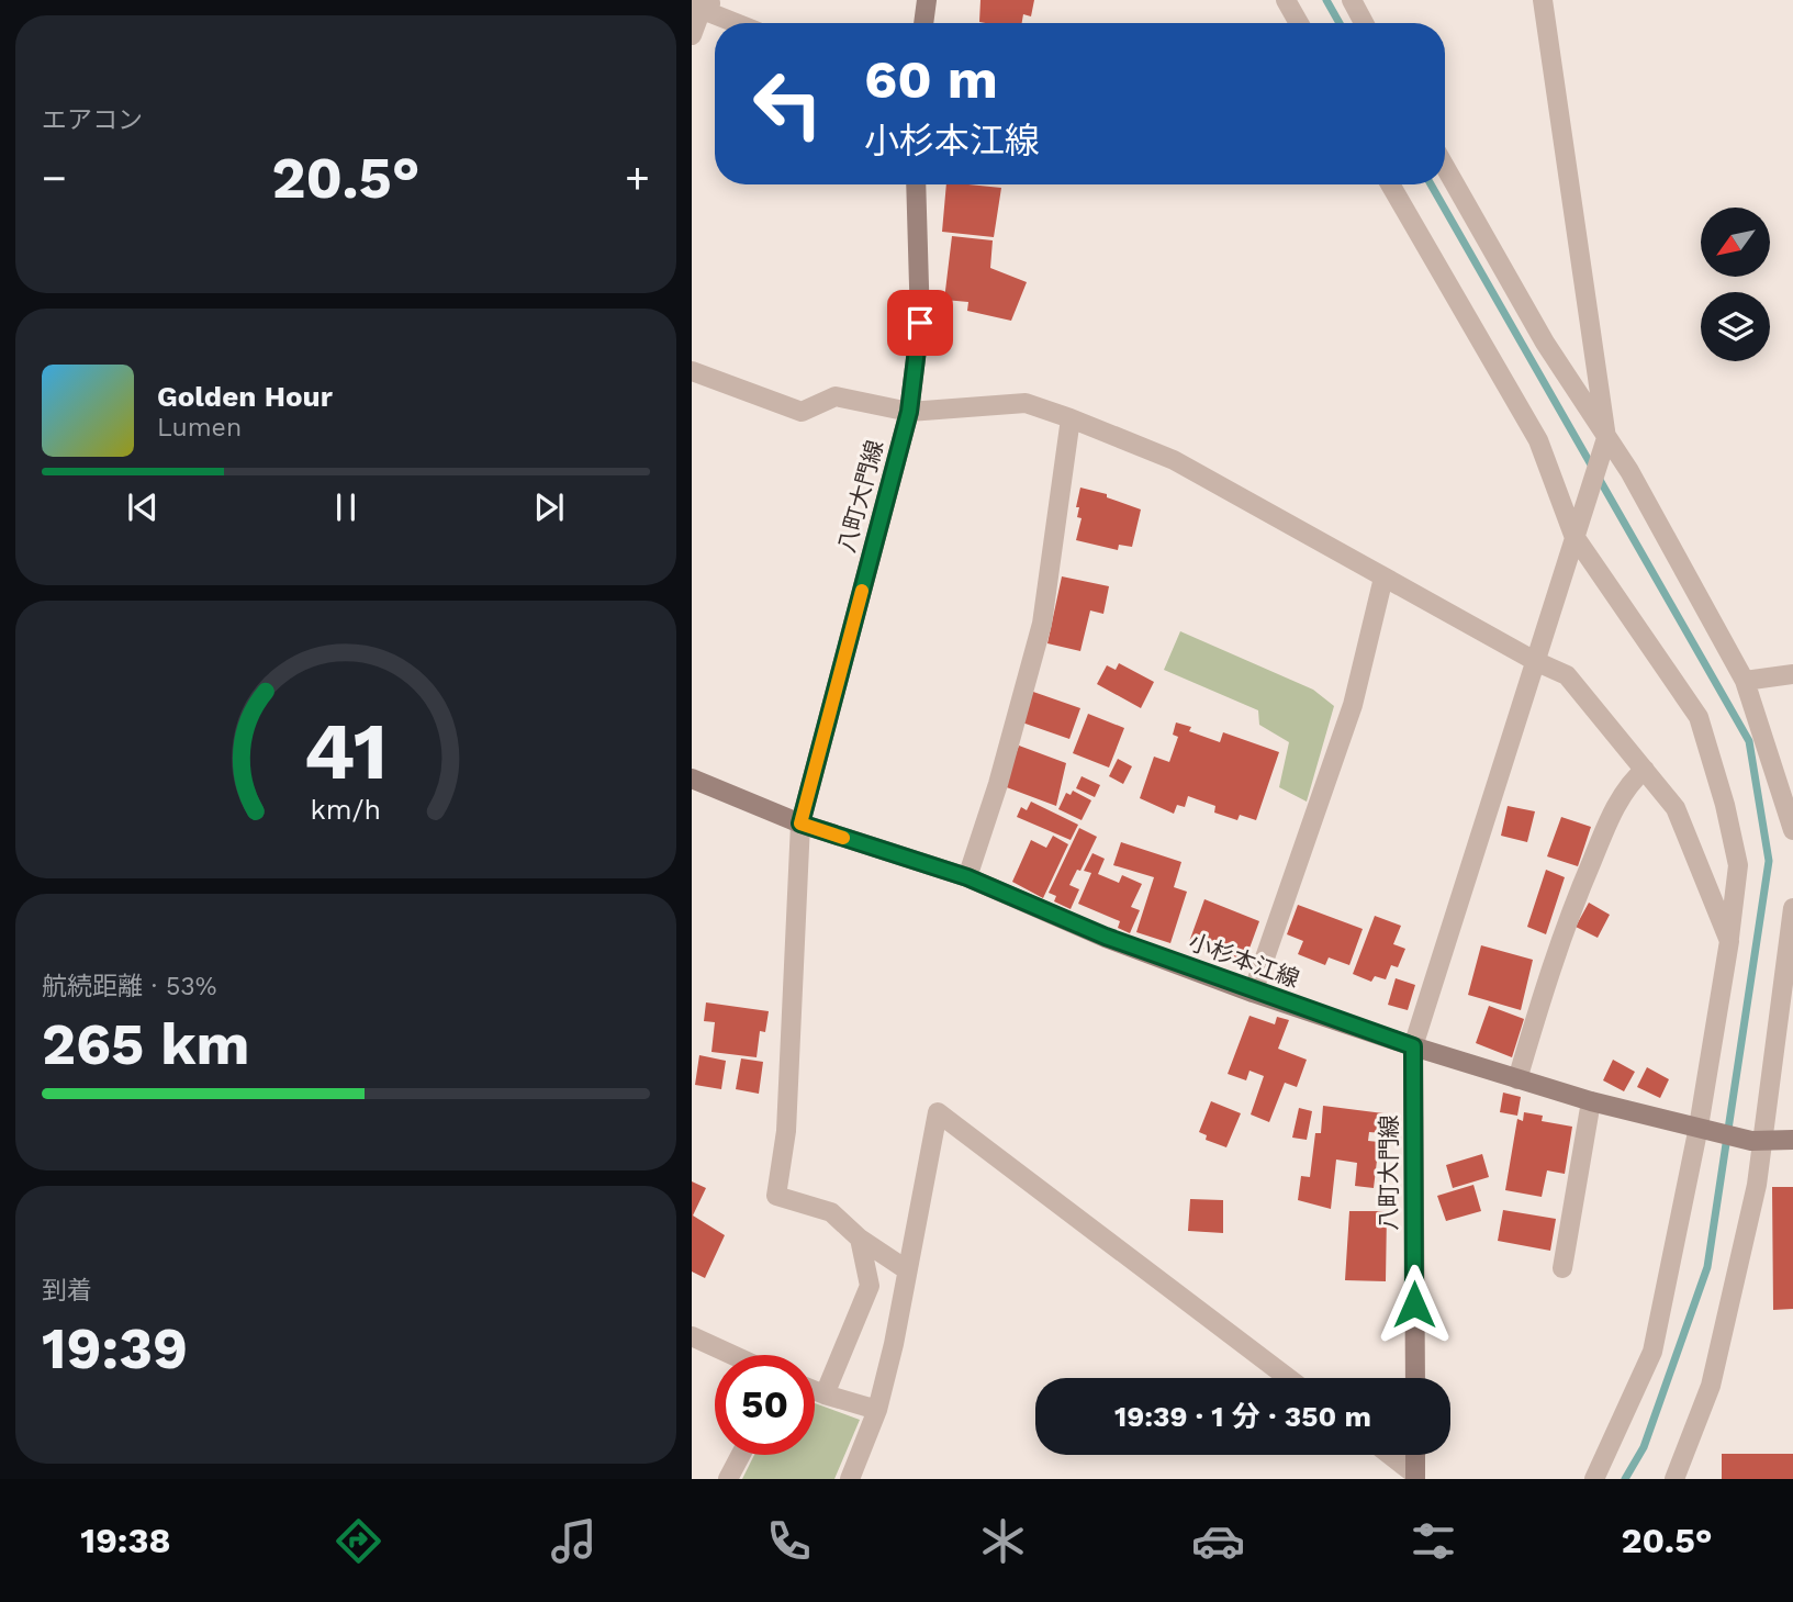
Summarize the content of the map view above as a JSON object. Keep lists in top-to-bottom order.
{
  "streets": {
    "main road": ["八町大門線", "小杉本江線"]
  },
  "crossings": [
    ["八町大門線", "小杉本江線"]
  ],
  "north": "bottom left",
  "page": {
    "tile": [
      "エアコン",
      ["航続距離 · 53%", "265 km"],
      ["到着", "19:39"]
    ],
    "turn": ["60 m", "小杉本江線"],
    "heat": ["−", "20.5°", "+"],
    "song": ["Golden Hour", "Lumen"],
    "limit": "50",
    "trip": "19:39 · 1 分 · 350 m",
    "tabs": ["19:38", "20.5°"],
    "gauge": ["41", "km/h"]
  }
}
